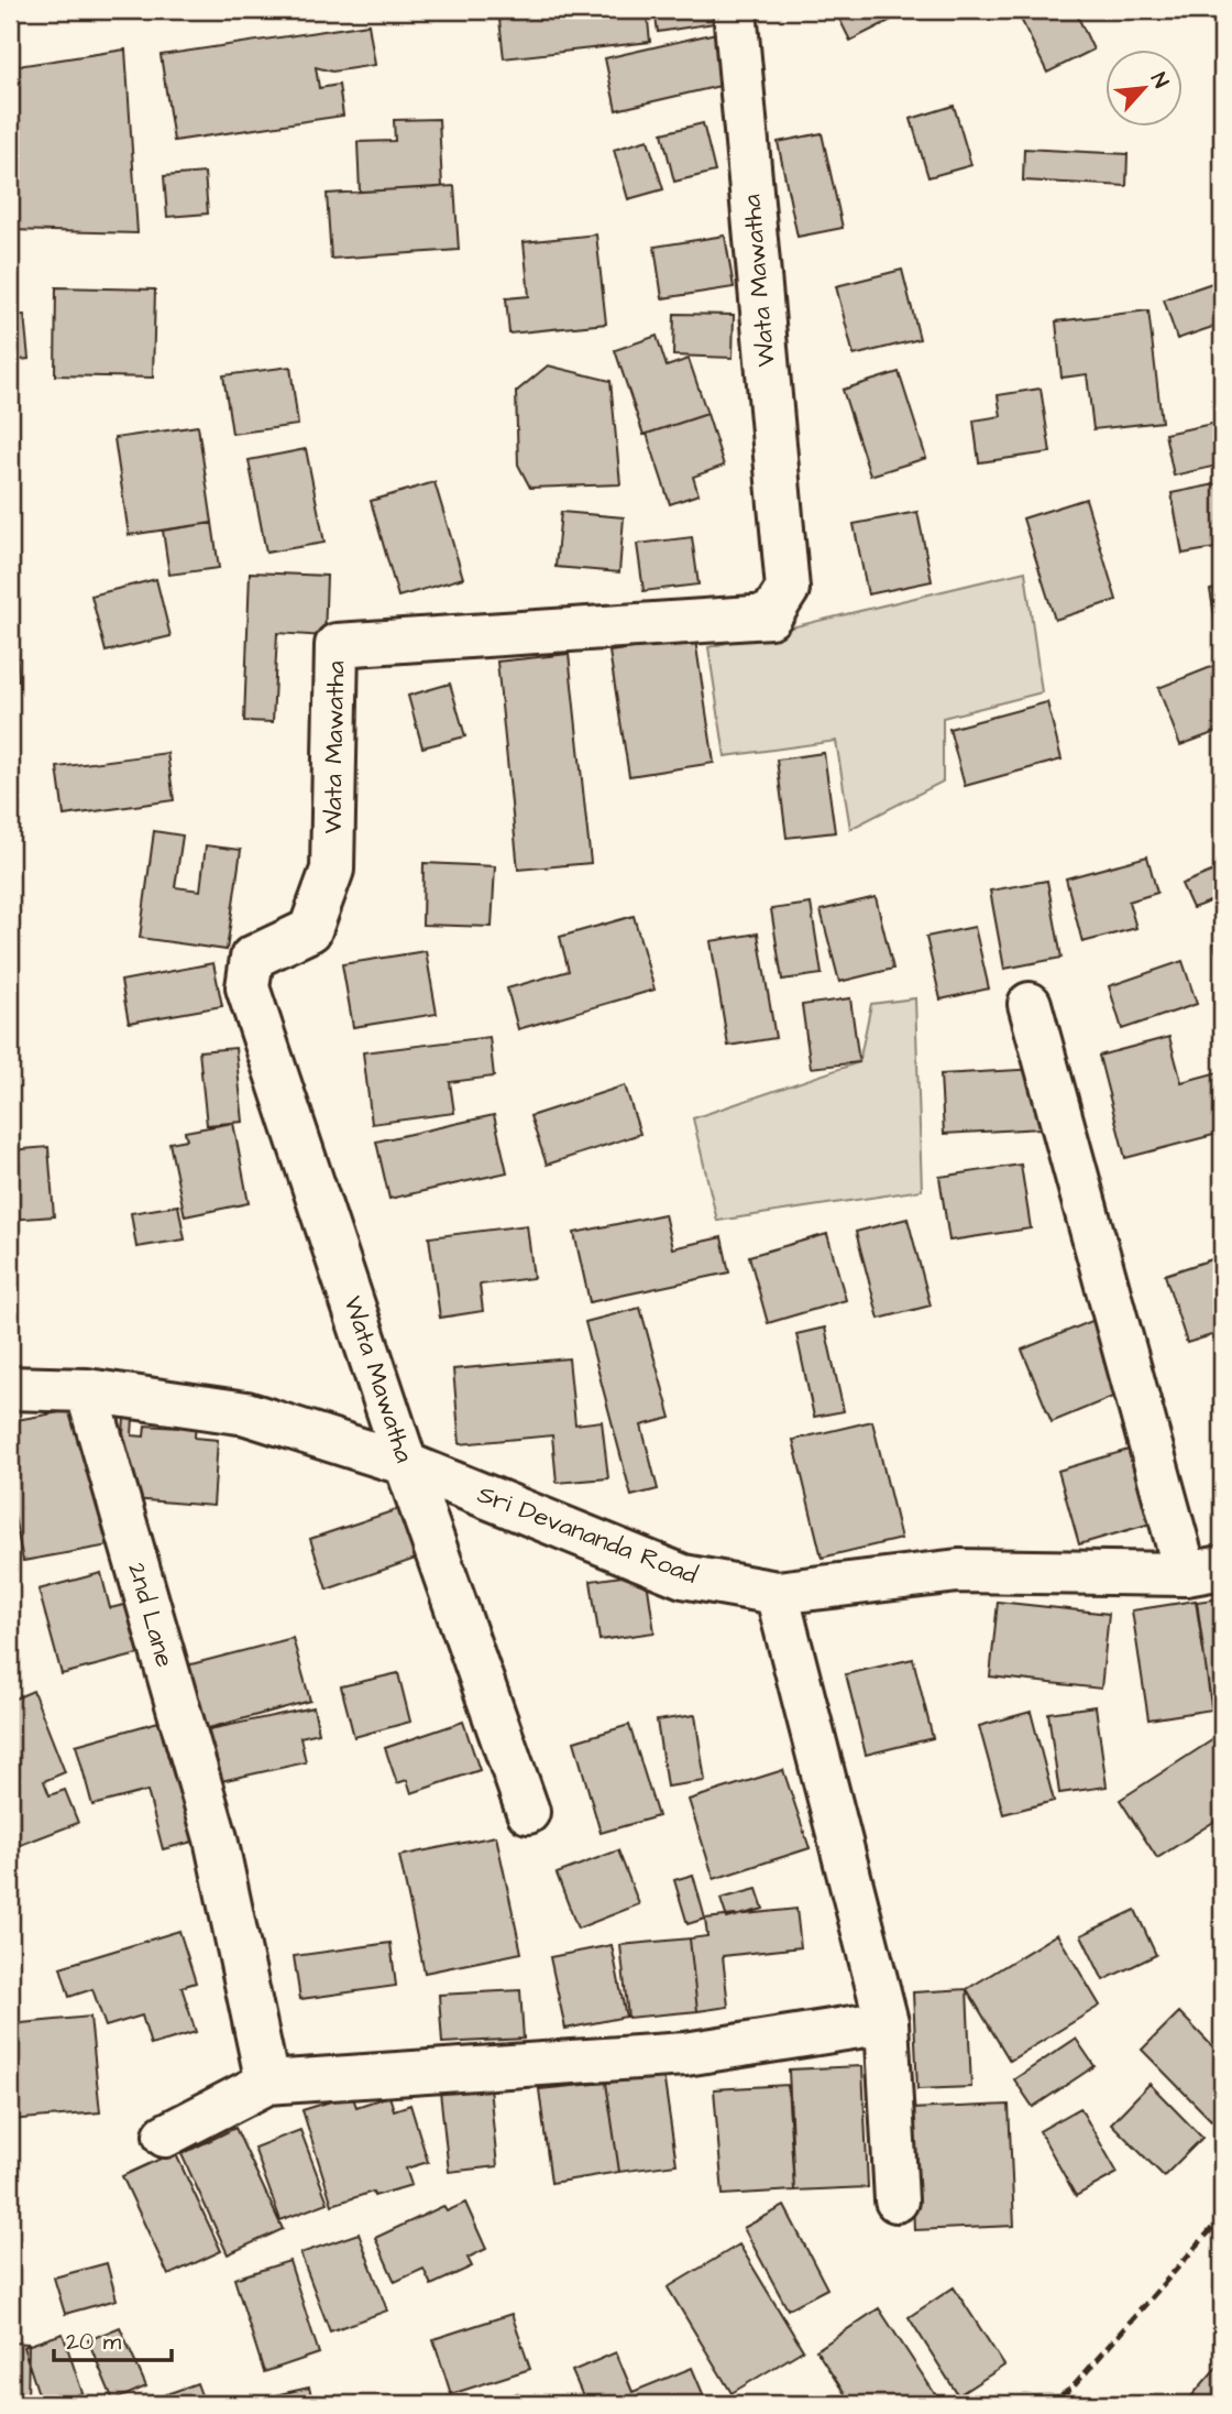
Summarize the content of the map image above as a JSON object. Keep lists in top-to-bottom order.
{
  "streets": {
    "street": ["Wata Mawatha", "Sri Devananda Road", "2nd Lane"]
  },
  "crossings": [
    ["Wata Mawatha", "Sri Devananda Road"],
    ["Sri Devananda Road", "2nd Lane"]
  ],
  "scale_bar": "20 m",
  "north": "top right"
}
